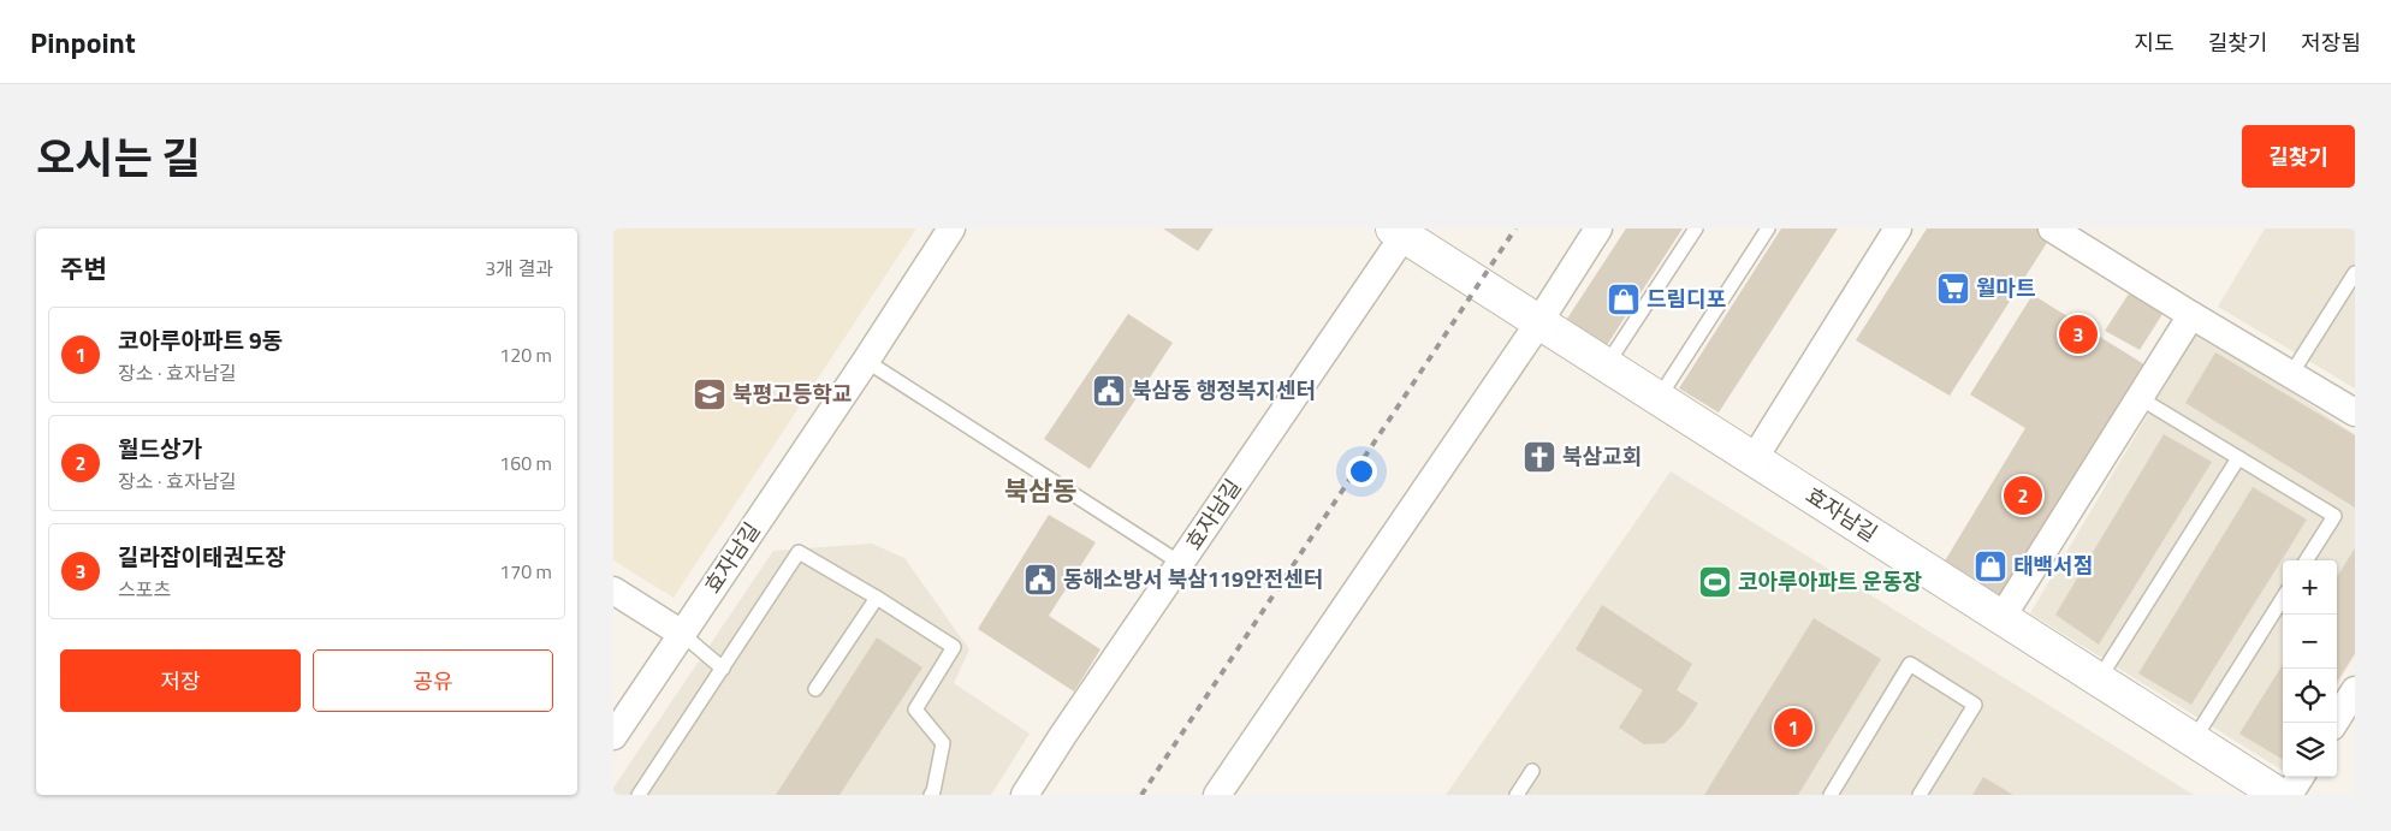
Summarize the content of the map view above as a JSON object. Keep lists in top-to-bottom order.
{
  "streets": {
    "street": ["효자남길"]
  },
  "districts": ["북삼동"],
  "places": {
    "supermarket": ["월마트"],
    "shop": ["드림디포", "태백서점"],
    "public building": ["북삼동 행정복지센터", "동해소방서 북삼119안전센터"],
    "school or university": ["북평고등학교"],
    "church": ["북삼교회"],
    "sports": ["코아루아파트 운동장"]
  },
  "page": {
    "header": "Pinpoint",
    "nav": ["지도", "길찾기", "저장됨"],
    "title": "오시는 길",
    "buttons": [
      "길찾기",
      ["저장", "공유"]
    ],
    "heading": ["주변", "3개 결과"],
    "list": [
      {
        "mark": "1",
        "name": "코아루아파트 9동",
        "note": "장소 · 효자남길",
        "value": "120 m"
      },
      {
        "mark": "2",
        "name": "월드상가",
        "note": "장소 · 효자남길",
        "value": "160 m"
      },
      {
        "mark": "3",
        "name": "길라잡이태권도장",
        "note": "스포츠",
        "value": "170 m"
      }
    ],
    "pins": ["3", "2", "1"],
    "map_buttons": ["+", "−"]
  }
}
